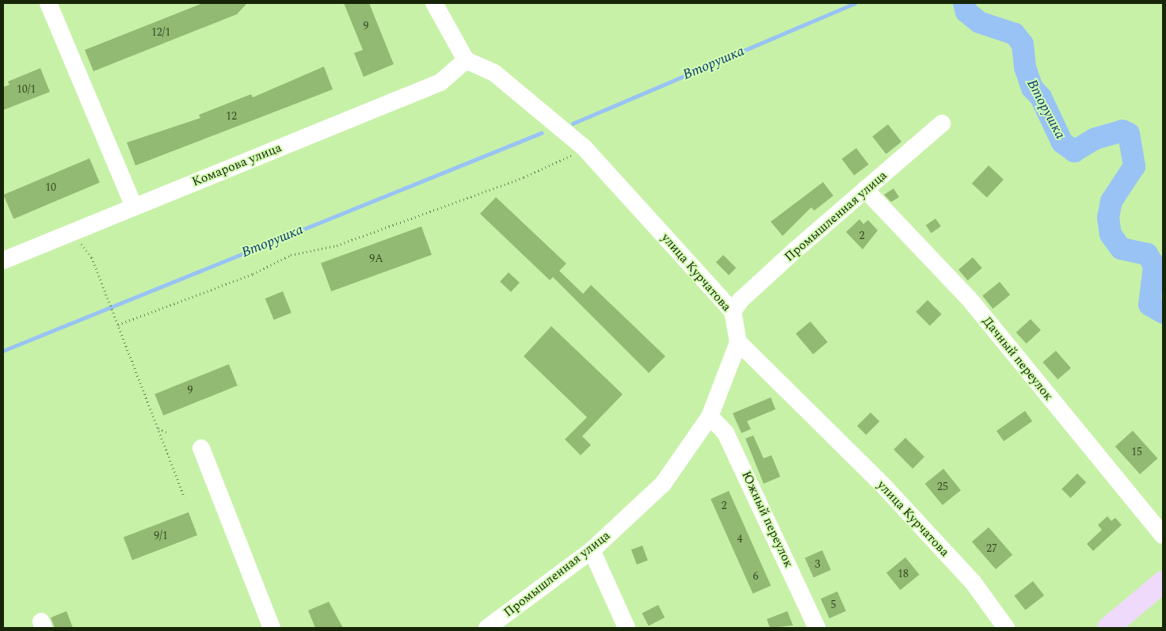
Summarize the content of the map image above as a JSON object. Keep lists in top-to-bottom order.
{
  "streets": {
    "street": [
      "Комарова улица",
      "Промышленная улица",
      "улица Курчатова",
      "Дачный переулок",
      "Южный переулок"
    ]
  },
  "crossings": [
    ["Комарова улица", "улица Курчатова"],
    ["Промышленная улица", "улица Курчатова"],
    ["Промышленная улица", "Дачный переулок"],
    ["Промышленная улица", "Южный переулок"]
  ],
  "water": ["Вторушка"],
  "house_numbers": [
    "9",
    "12/1",
    "10/1",
    "12",
    "10",
    "2",
    "9А",
    "9",
    "15",
    "25",
    "2",
    "9/1",
    "4",
    "27",
    "3",
    "18",
    "6",
    "5"
  ]
}
